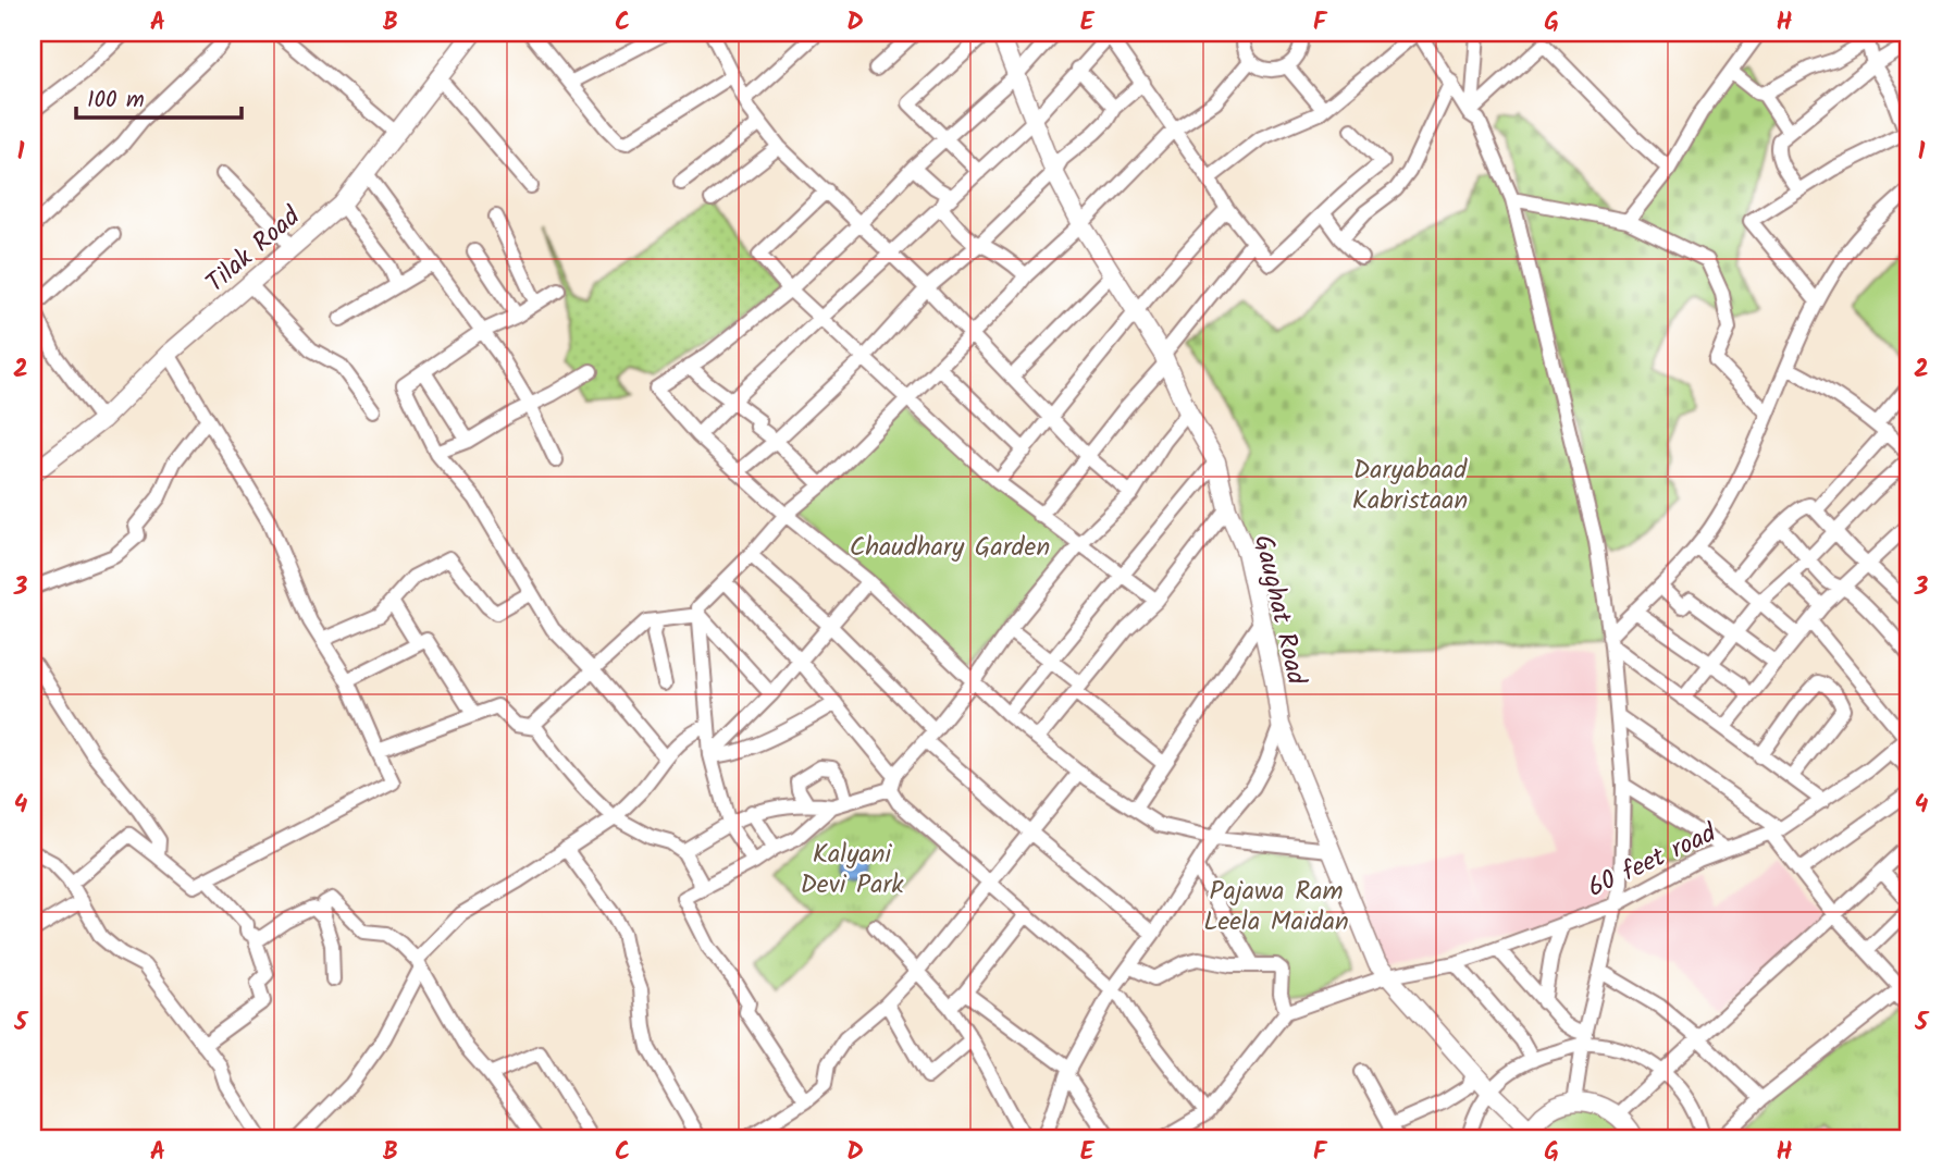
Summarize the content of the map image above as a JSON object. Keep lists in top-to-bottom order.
{
  "streets": {
    "main road": ["Tilak Road", "Gaughat Road"],
    "street": ["60 feet road"]
  },
  "crossings": [
    ["Gaughat Road", "60 feet road"]
  ],
  "parks": [
    "Daryabaad Kabristaan",
    "Chaudhary Garden",
    "Kalyani Devi Park",
    "Pajawa Ram Leela Maidan"
  ],
  "scale_bar": "100 m",
  "grid": {
    "columns": [
      "A",
      "B",
      "C",
      "D",
      "E",
      "F",
      "G",
      "H"
    ],
    "rows": [
      "1",
      "2",
      "3",
      "4",
      "5"
    ]
  }
}
